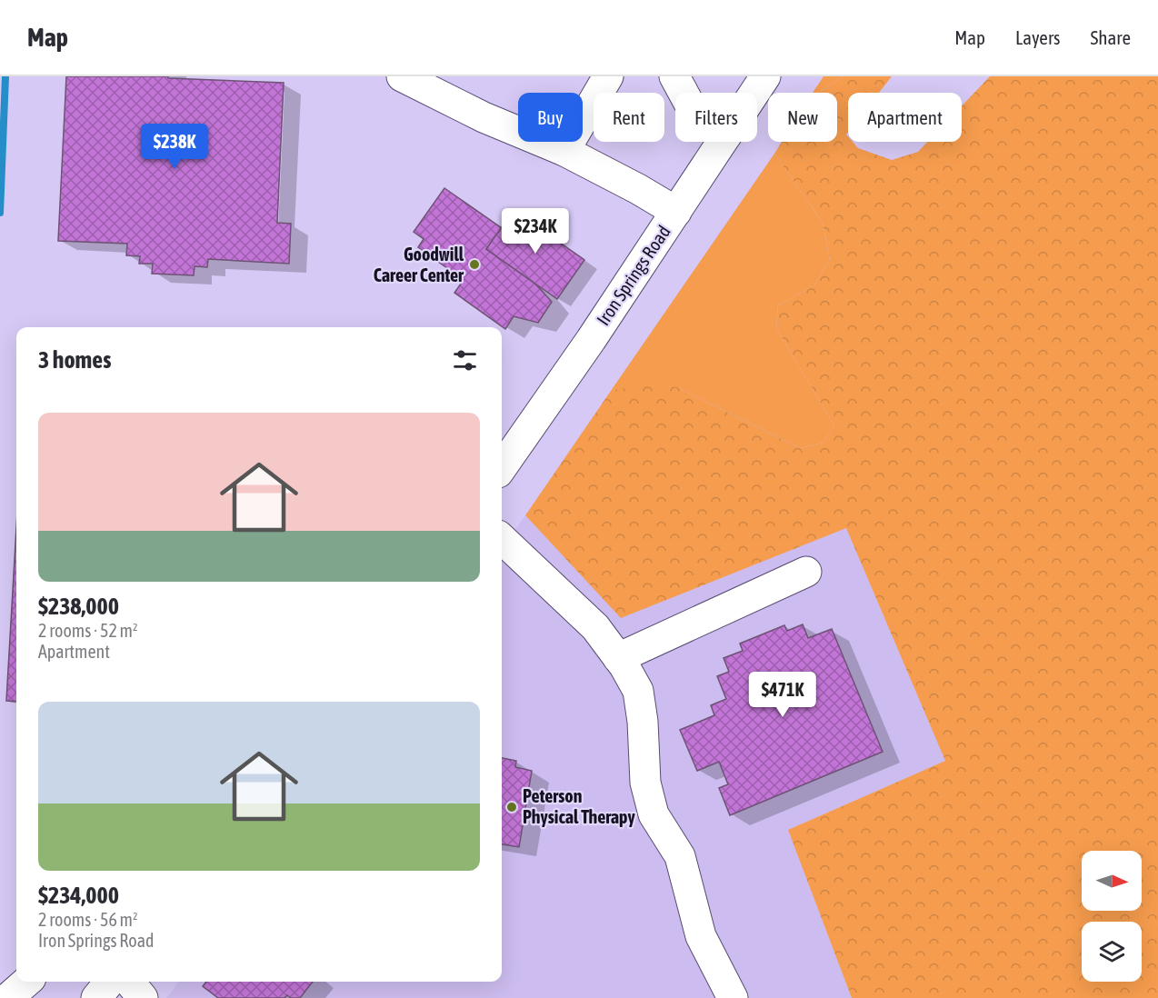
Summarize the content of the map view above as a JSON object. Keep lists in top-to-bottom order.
{
  "streets": {
    "main road": ["Iron Springs Road"]
  },
  "places": ["Goodwill Career Center", "Peterson Physical Therapy"],
  "north": "right",
  "page": {
    "header": "Map",
    "nav": ["Map", "Layers", "Share"],
    "chip": [
      "Buy",
      "Rent",
      "Filters",
      "New",
      "Apartment"
    ],
    "price": ["$238K", "$234K", "$471K"],
    "heading": "3 homes",
    "list": [
      {
        "name": "$238,000",
        "note": "2 rooms · 52 m² · Apartment"
      },
      {
        "name": "$234,000",
        "note": "2 rooms · 56 m² · Iron Springs Road"
      }
    ]
  }
}
